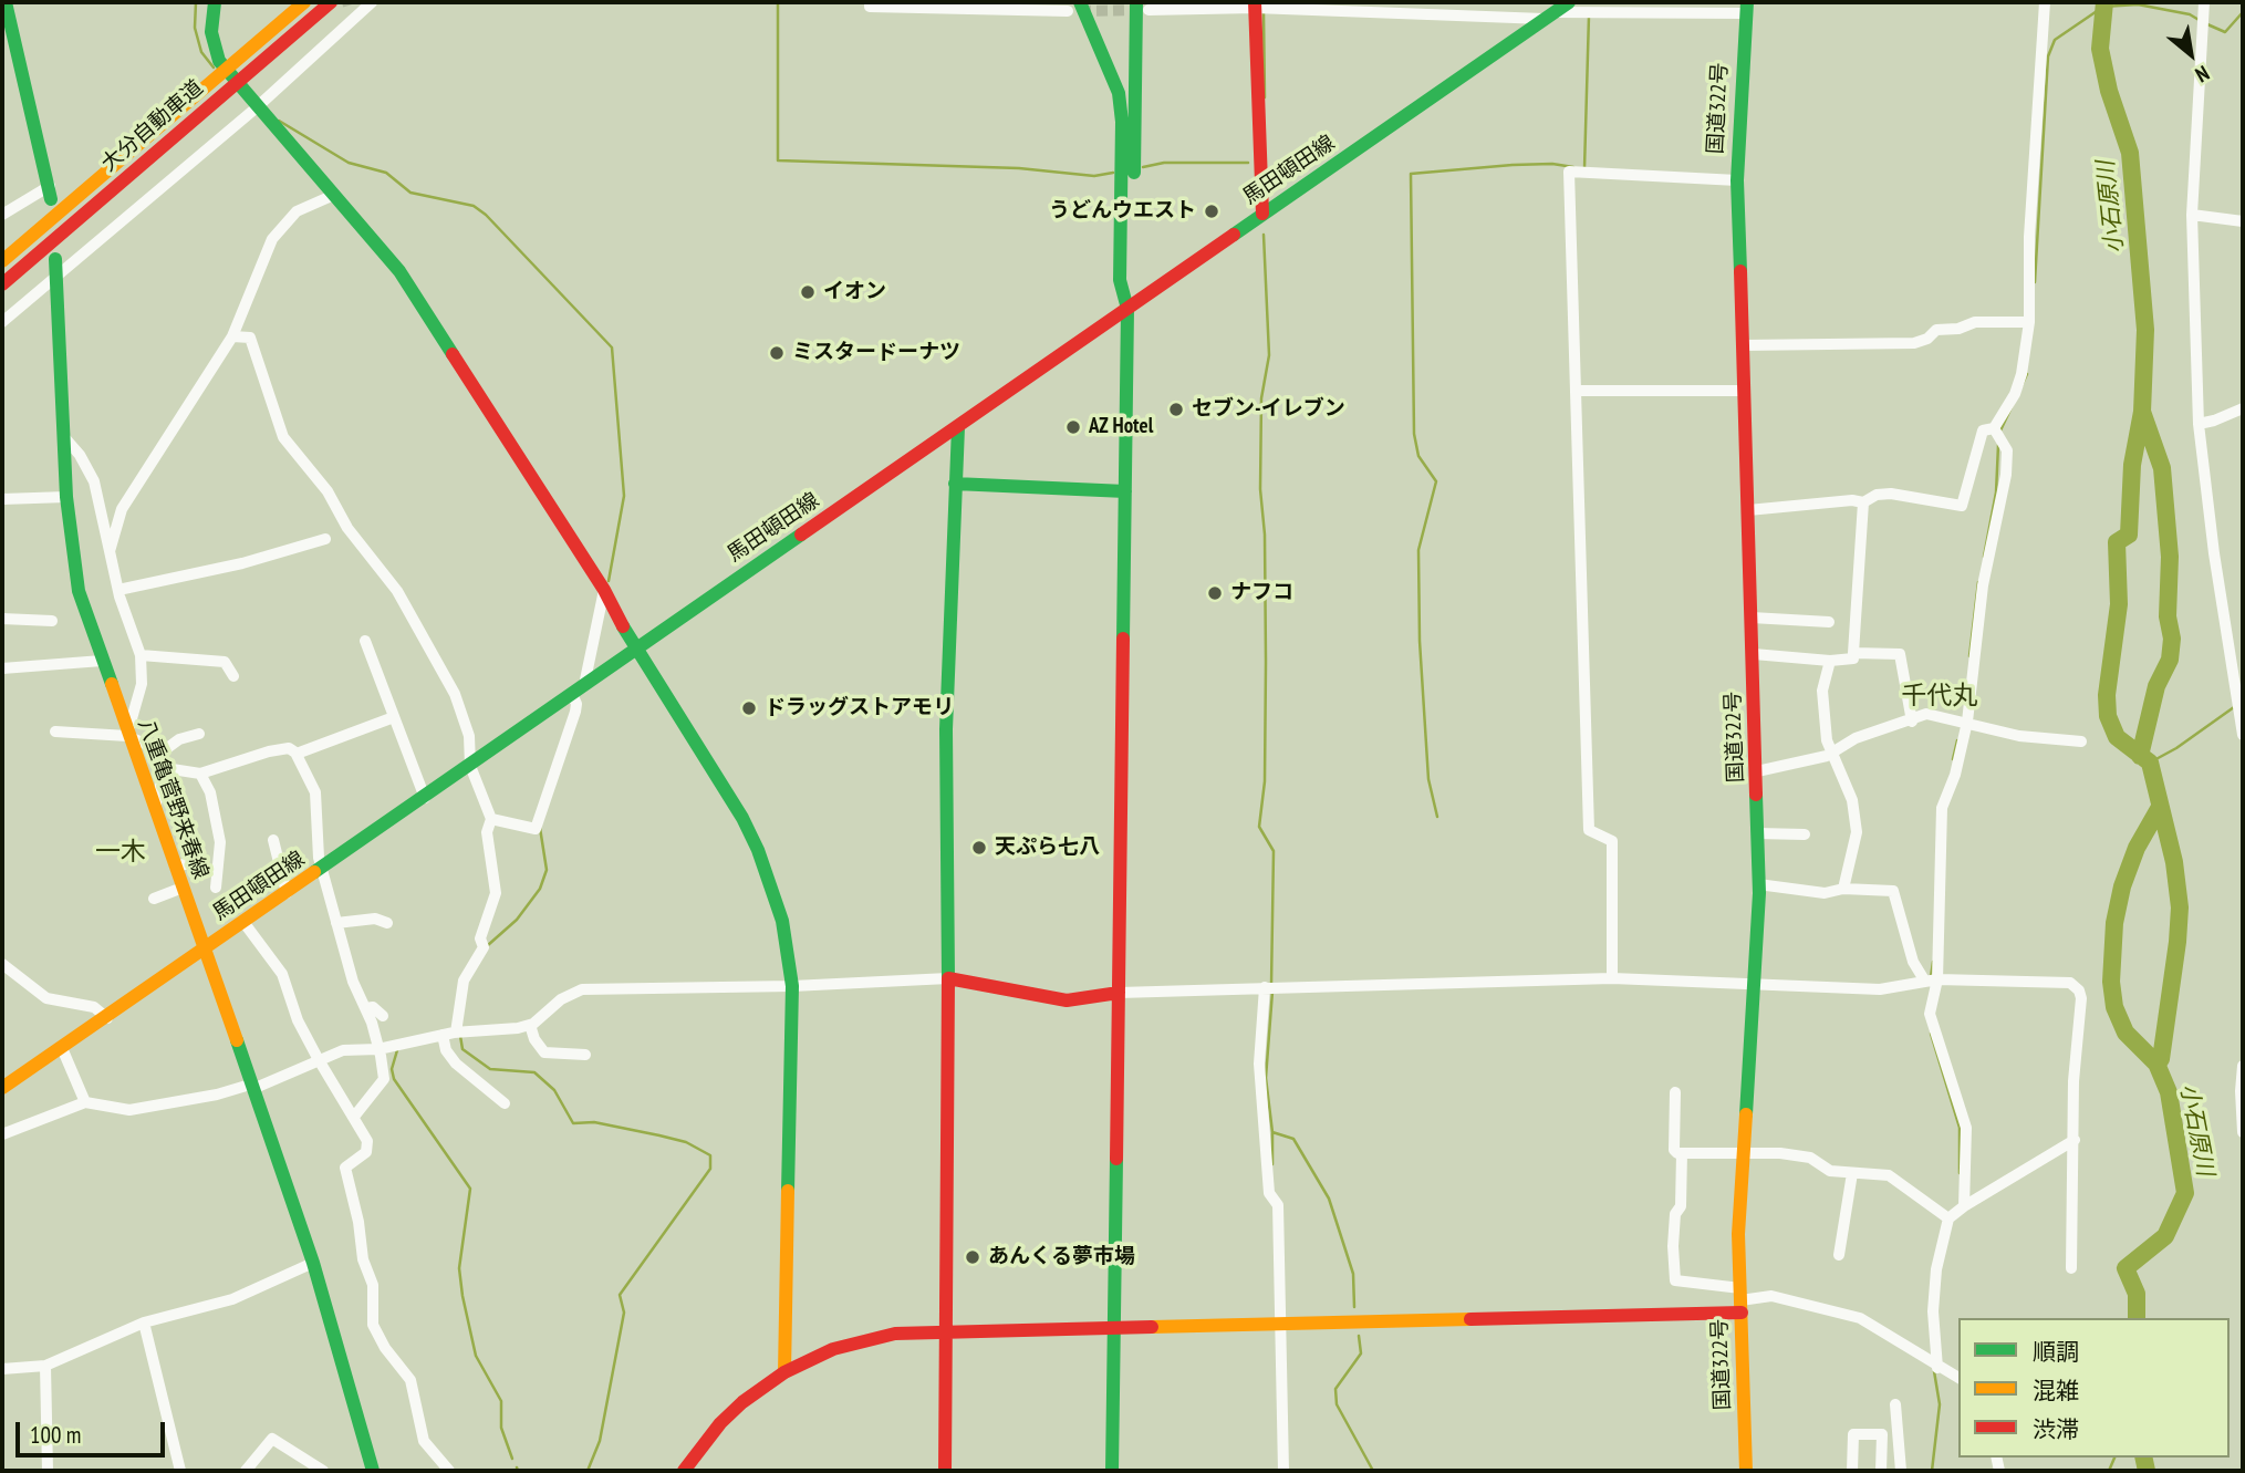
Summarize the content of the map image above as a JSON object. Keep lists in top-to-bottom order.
{
  "streets": {
    "main road": [
      "国道322号",
      "大分自動車道",
      "馬田頓田線",
      "八重亀菅野来春線"
    ]
  },
  "crossings": [
    ["馬田頓田線", "八重亀菅野来春線"]
  ],
  "districts": ["千代丸", "一木"],
  "water": ["小石原川"],
  "places": [
    "うどんウエスト",
    "イオン",
    "ミスタードーナツ",
    "セブン-イレブン",
    "AZ Hotel",
    "ナフコ",
    "ドラッグストアモリ",
    "天ぷら七八",
    "あんくる夢市場"
  ],
  "legend": ["順調", "混雑", "渋滞"],
  "scale_bar": "100 m",
  "north": "bottom right"
}
